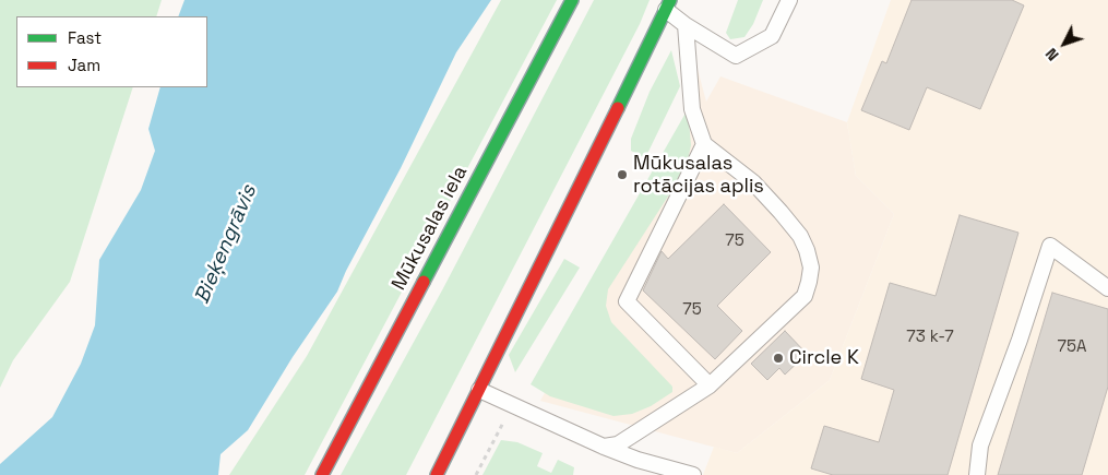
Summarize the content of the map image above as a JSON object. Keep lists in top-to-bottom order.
{
  "streets": {
    "highway": ["Mūkusalas iela"]
  },
  "water": ["Bieķengrāvis"],
  "places": ["Mūkusalas rotācijas aplis", "Circle K"],
  "house_numbers": [
    "75",
    "75",
    "73 k-7",
    "75A"
  ],
  "legend": ["Fast", "Jam"],
  "north": "bottom left"
}
